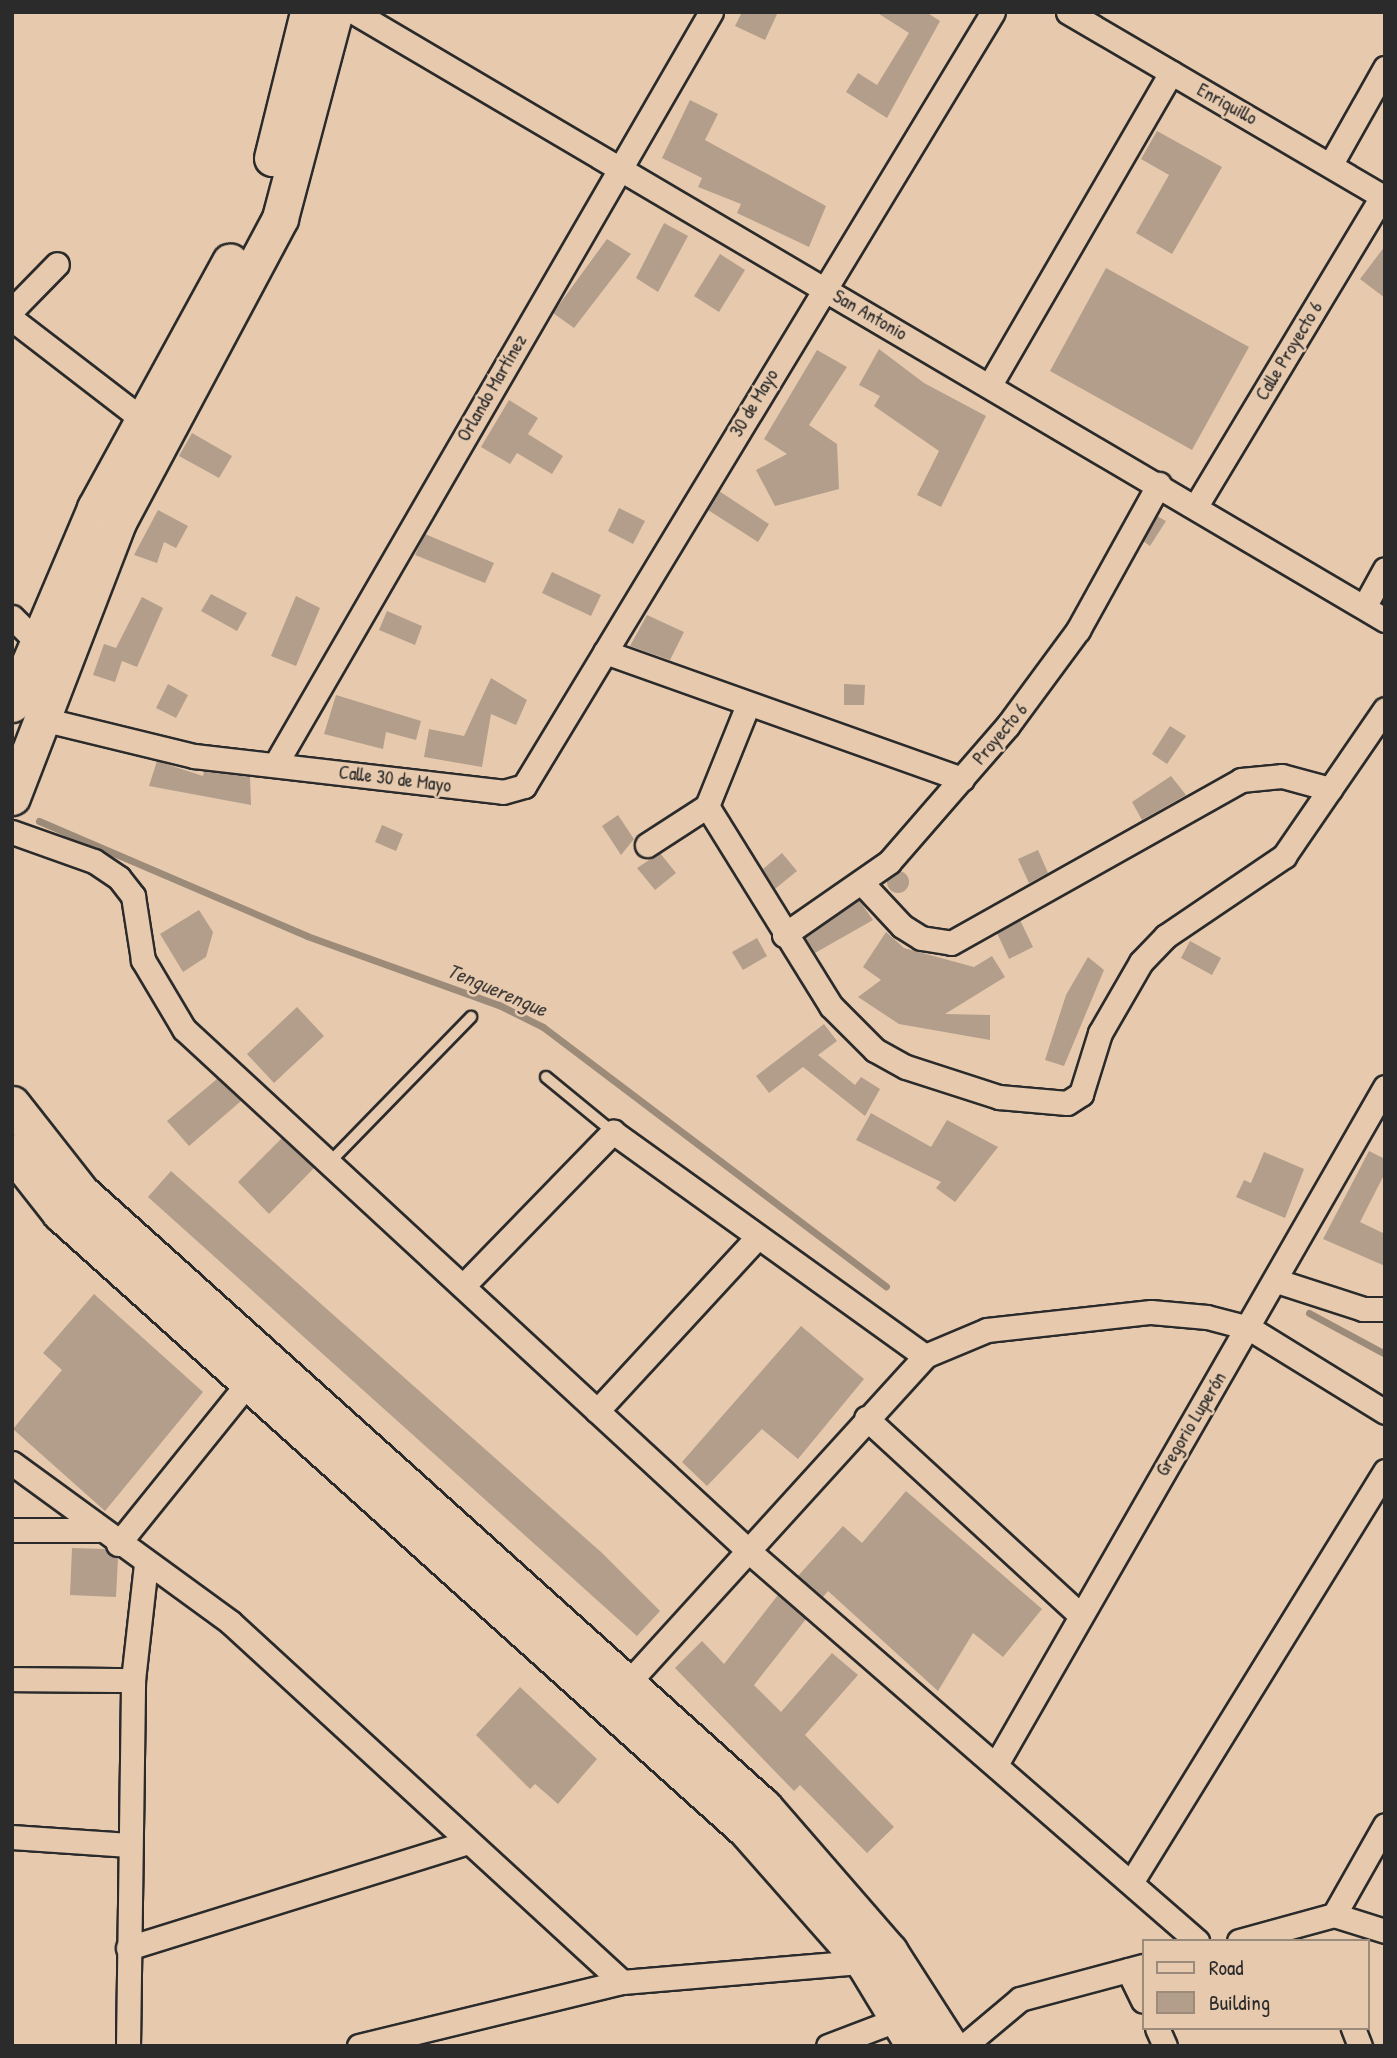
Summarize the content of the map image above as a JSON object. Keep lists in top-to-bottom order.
{
  "streets": {
    "street": [
      "Enriquillo",
      "San Antonio",
      "Calle Proyecto 6",
      "Orlando Martínez",
      "30 de Mayo",
      "Proyecto 6",
      "Calle 30 de Mayo",
      "Gregorio Luperón"
    ]
  },
  "crossings": [
    ["Enriquillo", "Calle Proyecto 6"],
    ["San Antonio", "Calle Proyecto 6"],
    ["San Antonio", "Orlando Martínez"],
    ["San Antonio", "30 de Mayo"],
    ["San Antonio", "Proyecto 6"],
    ["Orlando Martínez", "Calle 30 de Mayo"],
    ["30 de Mayo", "Calle 30 de Mayo"]
  ],
  "water": ["Tenguerengue"],
  "legend": ["Road", "Building"]
}
